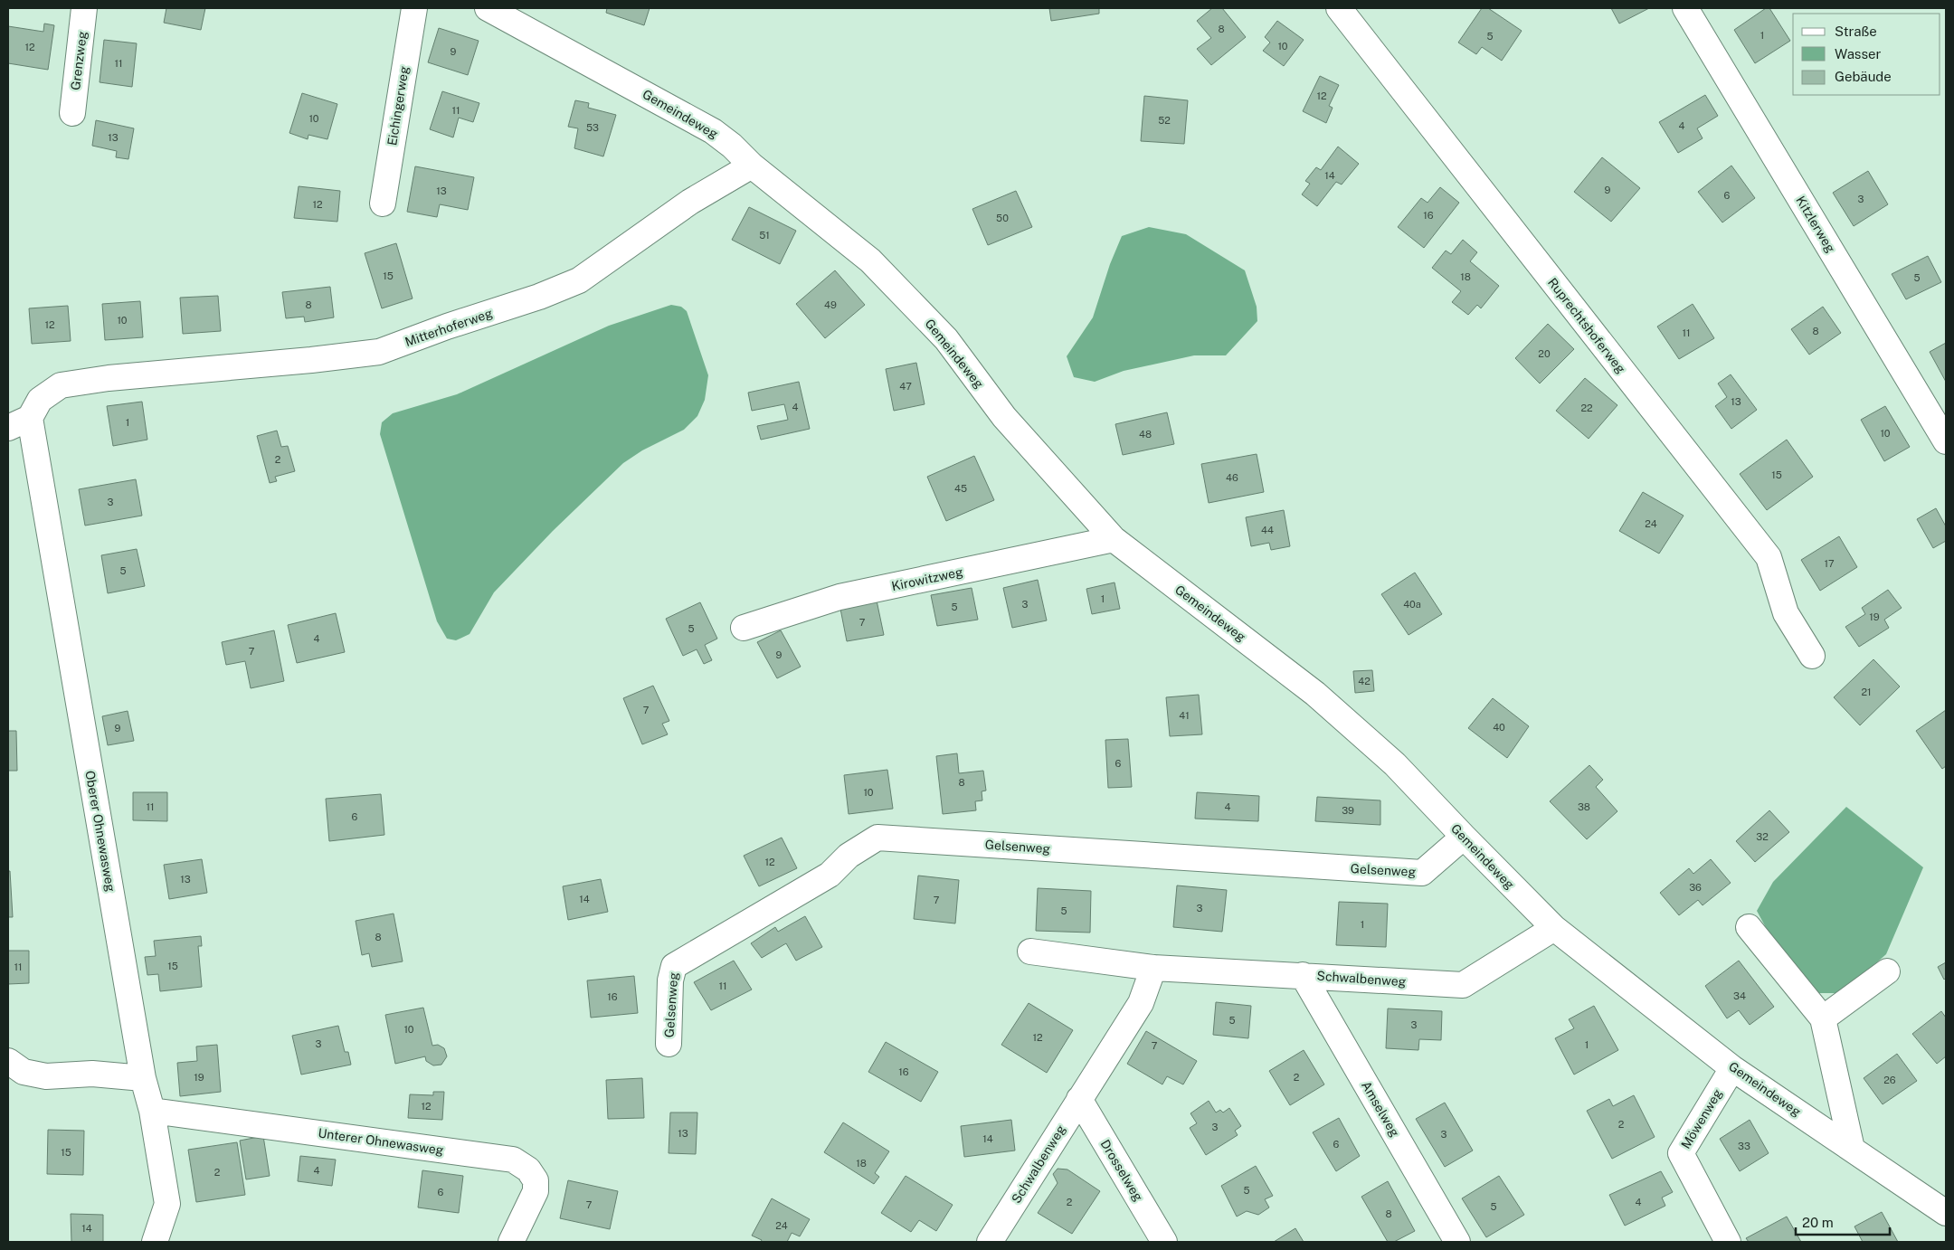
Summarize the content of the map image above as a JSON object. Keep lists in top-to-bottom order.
{
  "streets": {
    "street": [
      "Grenzweg",
      "Eichingerweg",
      "Gemeindeweg",
      "Kitzlerweg",
      "Ruprechtshoferweg",
      "Mitterhoferweg",
      "Kirowitzweg",
      "Oberer Ohnewasweg",
      "Gelsenweg",
      "Schwalbenweg",
      "Amselweg",
      "Möwenweg",
      "Unterer Ohnewasweg",
      "Drosselweg"
    ]
  },
  "crossings": [
    ["Gemeindeweg", "Mitterhoferweg"],
    ["Gemeindeweg", "Kirowitzweg"],
    ["Gemeindeweg", "Gelsenweg"],
    ["Gemeindeweg", "Schwalbenweg"],
    ["Gemeindeweg", "Möwenweg"],
    ["Mitterhoferweg", "Oberer Ohnewasweg"],
    ["Oberer Ohnewasweg", "Unterer Ohnewasweg"],
    ["Schwalbenweg", "Amselweg"],
    ["Schwalbenweg", "Drosselweg"]
  ],
  "house_numbers": [
    "8",
    "1",
    "5",
    "10",
    "12",
    "9",
    "11",
    "12",
    "11",
    "10",
    "52",
    "4",
    "53",
    "13",
    "14",
    "9",
    "13",
    "6",
    "3",
    "12",
    "16",
    "50",
    "51",
    "15",
    "18",
    "5",
    "8",
    "49",
    "10",
    "12",
    "8",
    "11",
    "20",
    "47",
    "13",
    "4",
    "22",
    "1",
    "10",
    "48",
    "2",
    "15",
    "46",
    "45",
    "3",
    "24",
    "44",
    "17",
    "5",
    "1",
    "3",
    "40a",
    "5",
    "19",
    "7",
    "5",
    "4",
    "7",
    "9",
    "42",
    "21",
    "7",
    "41",
    "40",
    "9",
    "6",
    "8",
    "10",
    "11",
    "4",
    "38",
    "39",
    "6",
    "32",
    "12",
    "13",
    "36",
    "14",
    "7",
    "3",
    "5",
    "1",
    "8",
    "15",
    "11",
    "11",
    "34",
    "16",
    "5",
    "3",
    "10",
    "12",
    "3",
    "1",
    "7",
    "16",
    "19",
    "2",
    "26",
    "12",
    "2",
    "3",
    "13",
    "3",
    "14",
    "6",
    "33",
    "15",
    "18",
    "4",
    "2",
    "5",
    "6",
    "2",
    "4",
    "7",
    "5",
    "8",
    "24",
    "14"
  ],
  "legend": ["Straße", "Wasser", "Gebäude"],
  "scale_bar": "20 m"
}
